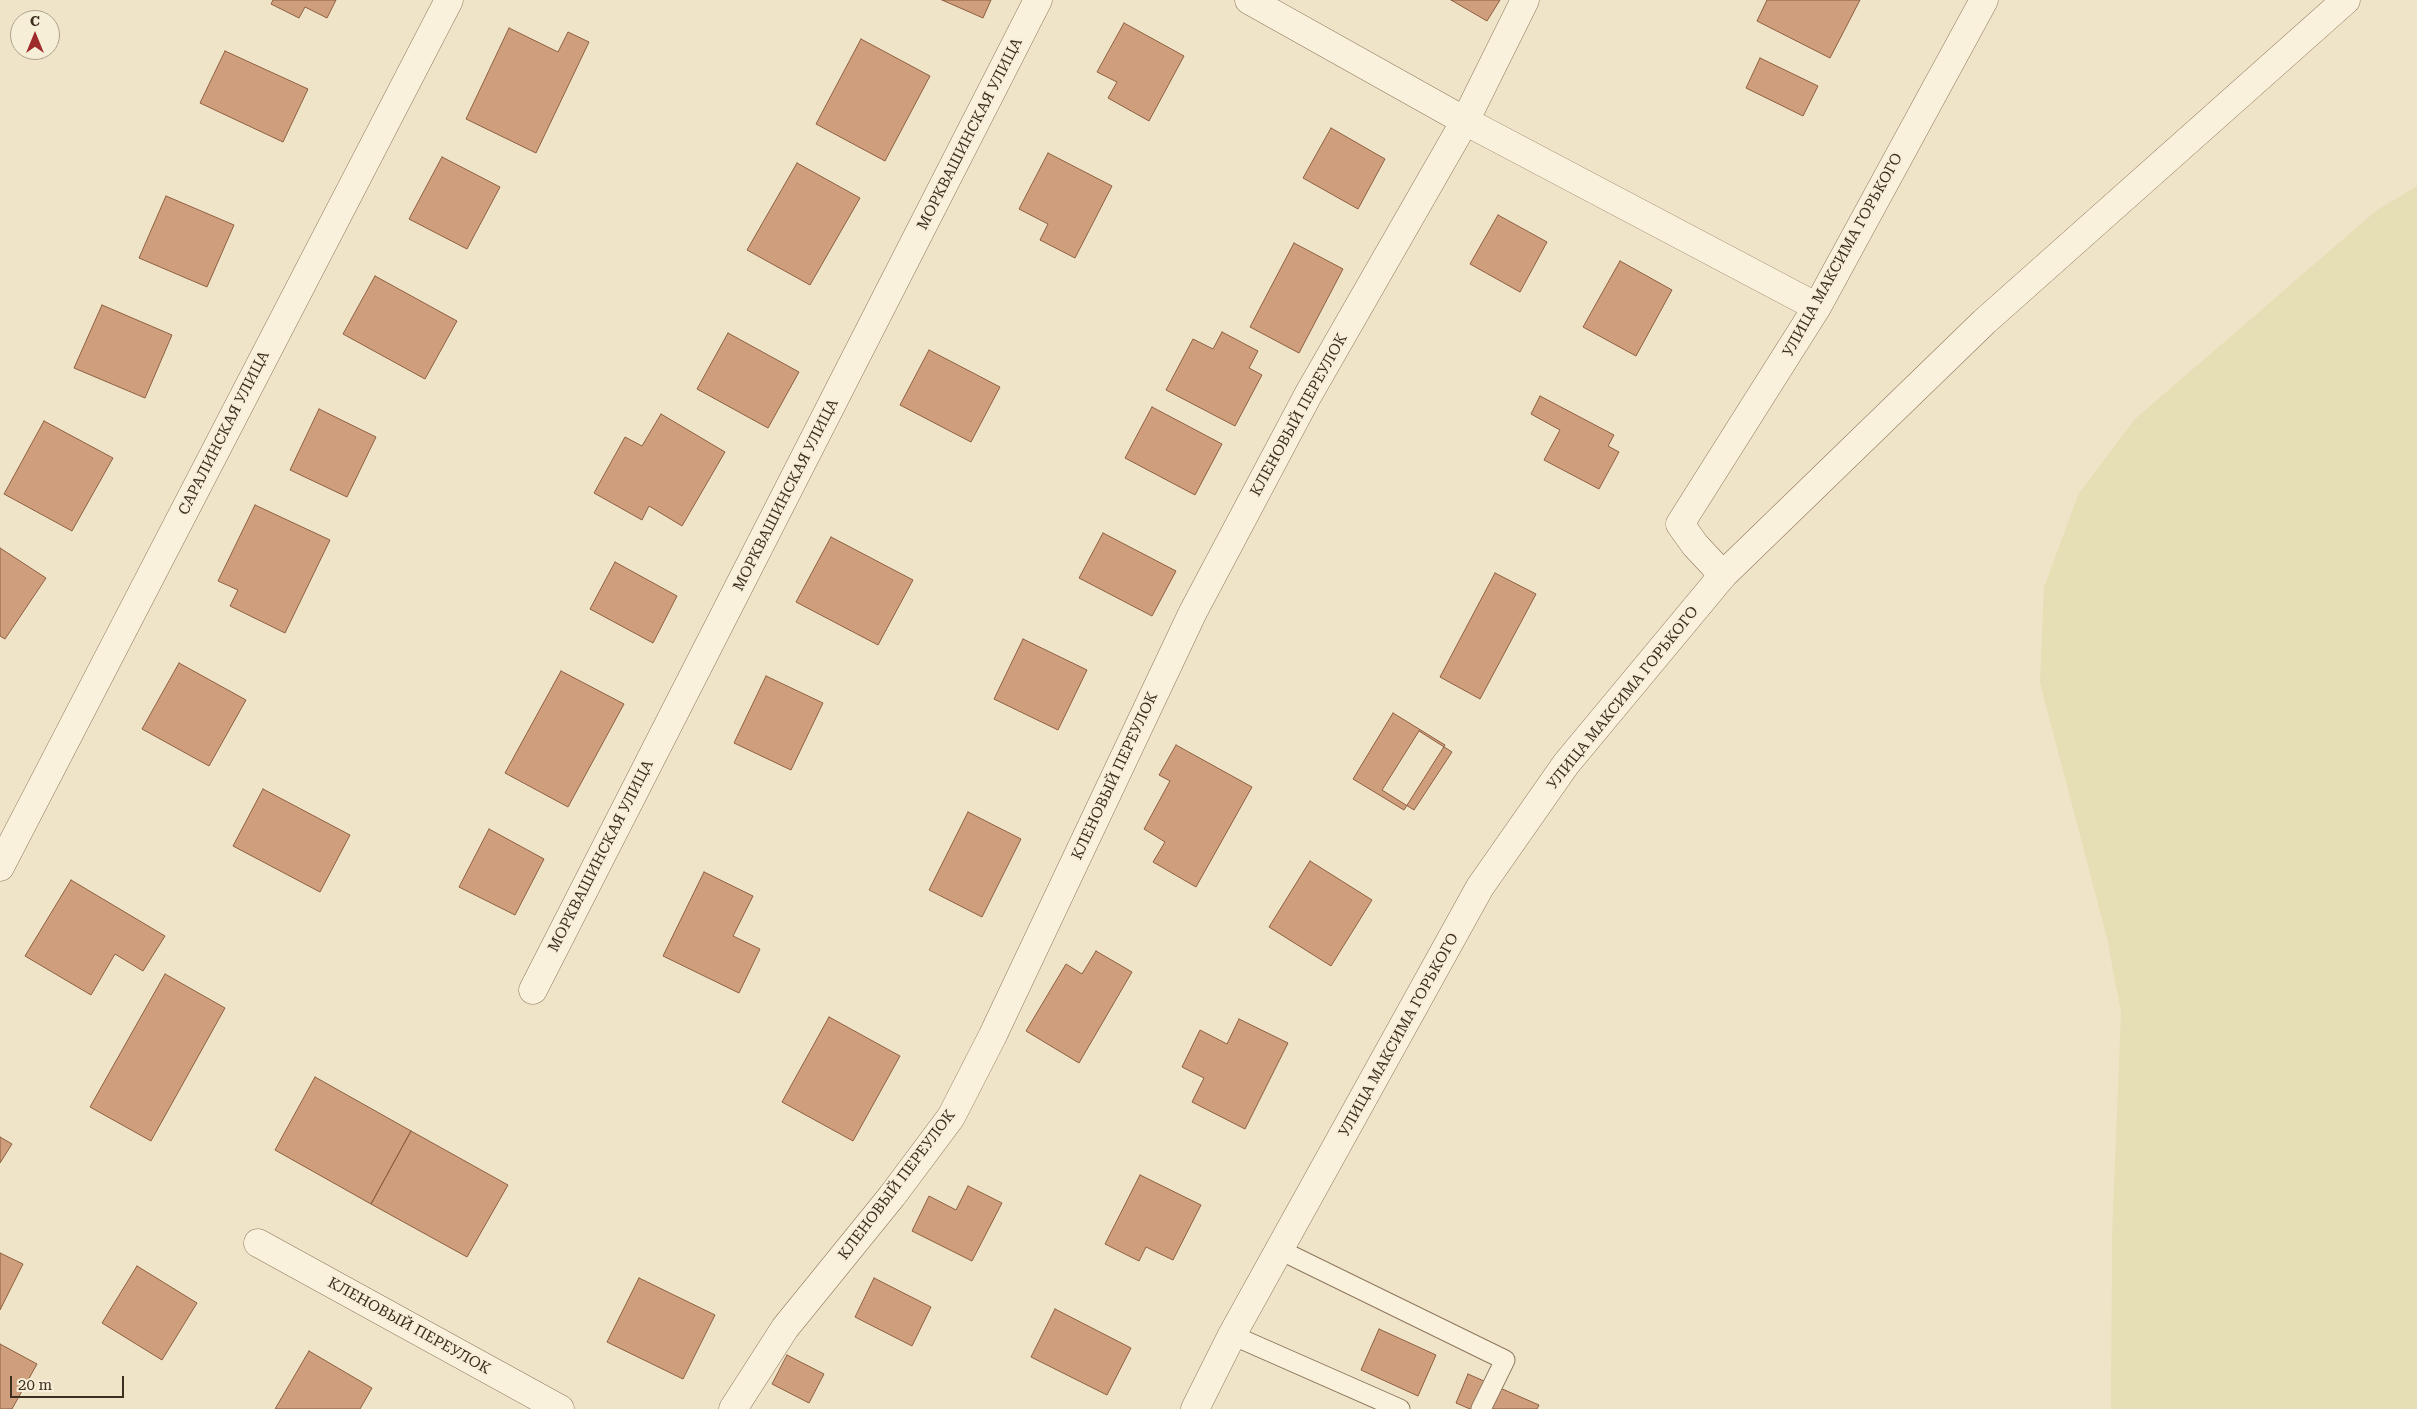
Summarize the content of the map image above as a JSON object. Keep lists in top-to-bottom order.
{
  "streets": {
    "street": [
      "МОРКВАШИНСКАЯ УЛИЦА",
      "УЛИЦА МАКСИМА ГОРЬКОГО",
      "КЛЕНОВЫЙ ПЕРЕУЛОК",
      "САРАЛИНСКАЯ УЛИЦА"
    ]
  },
  "scale_bar": "20 m",
  "north": "top"
}
